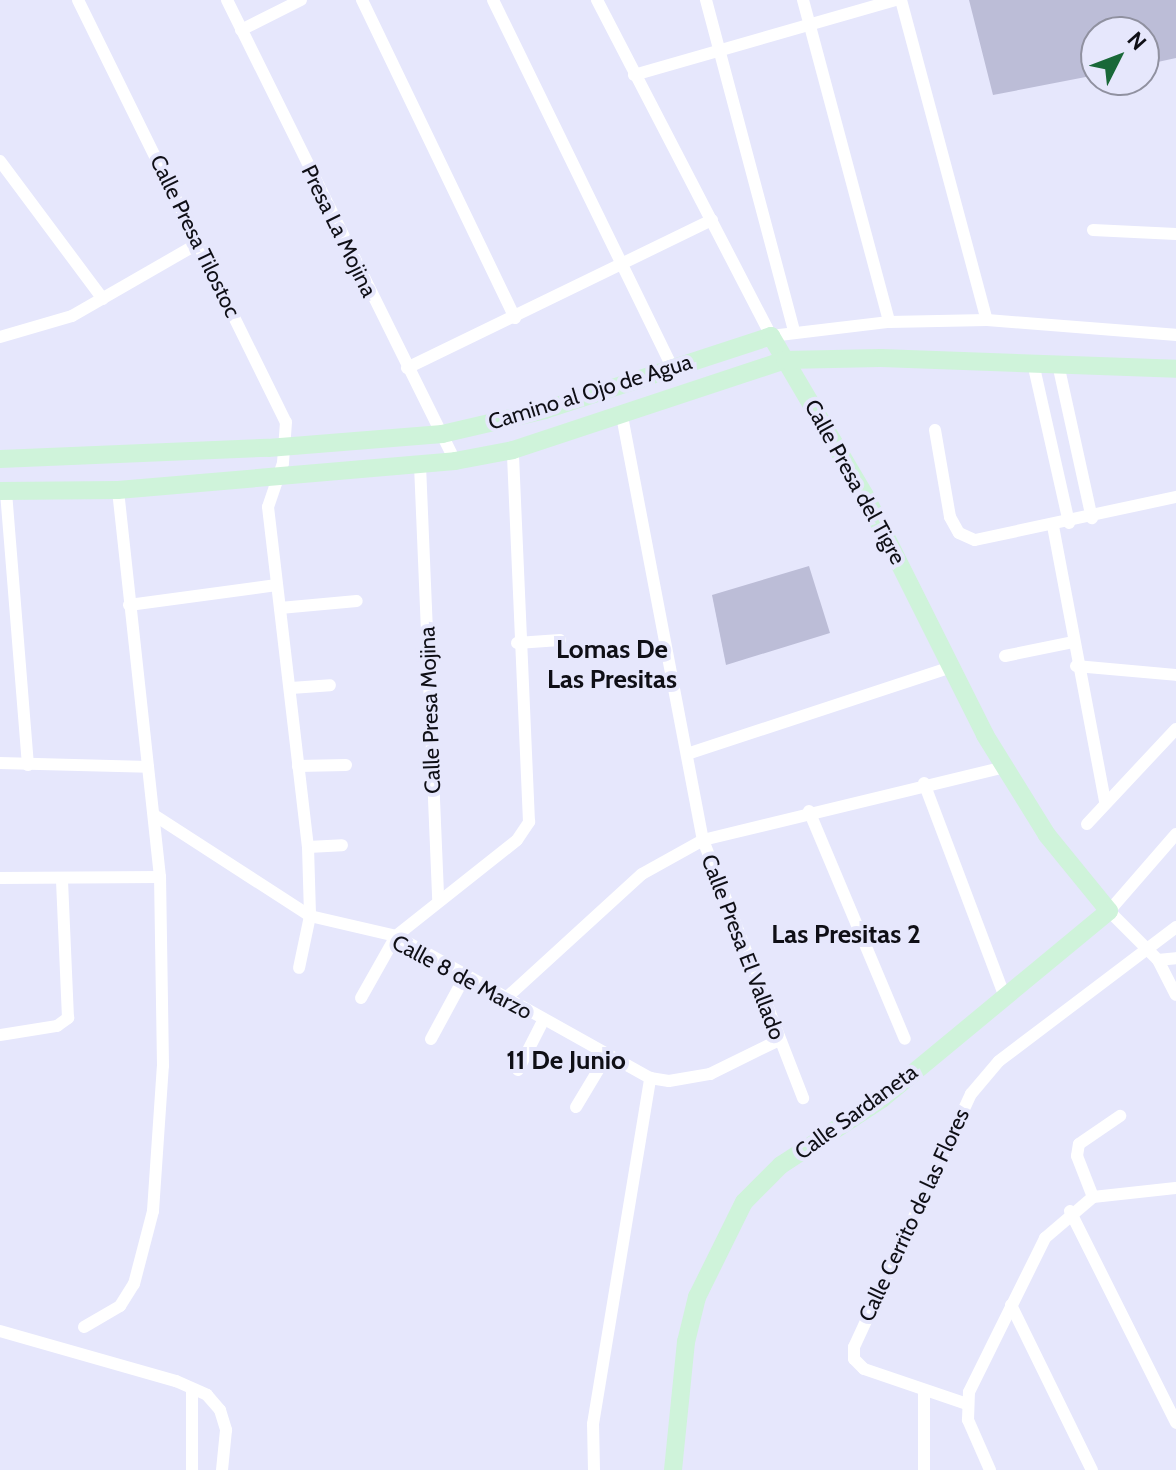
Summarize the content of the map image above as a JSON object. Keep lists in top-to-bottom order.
{
  "streets": {
    "street": [
      "Presa La Mojina",
      "Calle Presa Tilostoc",
      "Camino al Ojo de Agua",
      "Calle Presa del Tigre",
      "Calle Presa Mojina",
      "Calle Presa El Vallado",
      "Calle 8 de Marzo",
      "Calle Sardaneta",
      "Calle Cerrito de las Flores"
    ]
  },
  "crossings": [
    ["Presa La Mojina", "Camino al Ojo de Agua"],
    ["Calle Presa Tilostoc", "Camino al Ojo de Agua"],
    ["Calle Presa Tilostoc", "Calle 8 de Marzo"],
    ["Camino al Ojo de Agua", "Calle Presa del Tigre"],
    ["Camino al Ojo de Agua", "Calle Presa Mojina"],
    ["Camino al Ojo de Agua", "Calle Presa El Vallado"],
    ["Calle Presa del Tigre", "Calle Sardaneta"],
    ["Calle Presa del Tigre", "Calle Cerrito de las Flores"],
    ["Calle Presa El Vallado", "Calle 8 de Marzo"]
  ],
  "districts": ["Lomas De Las Presitas", "Las Presitas 2", "11 De Junio"],
  "north": "top right"
}
